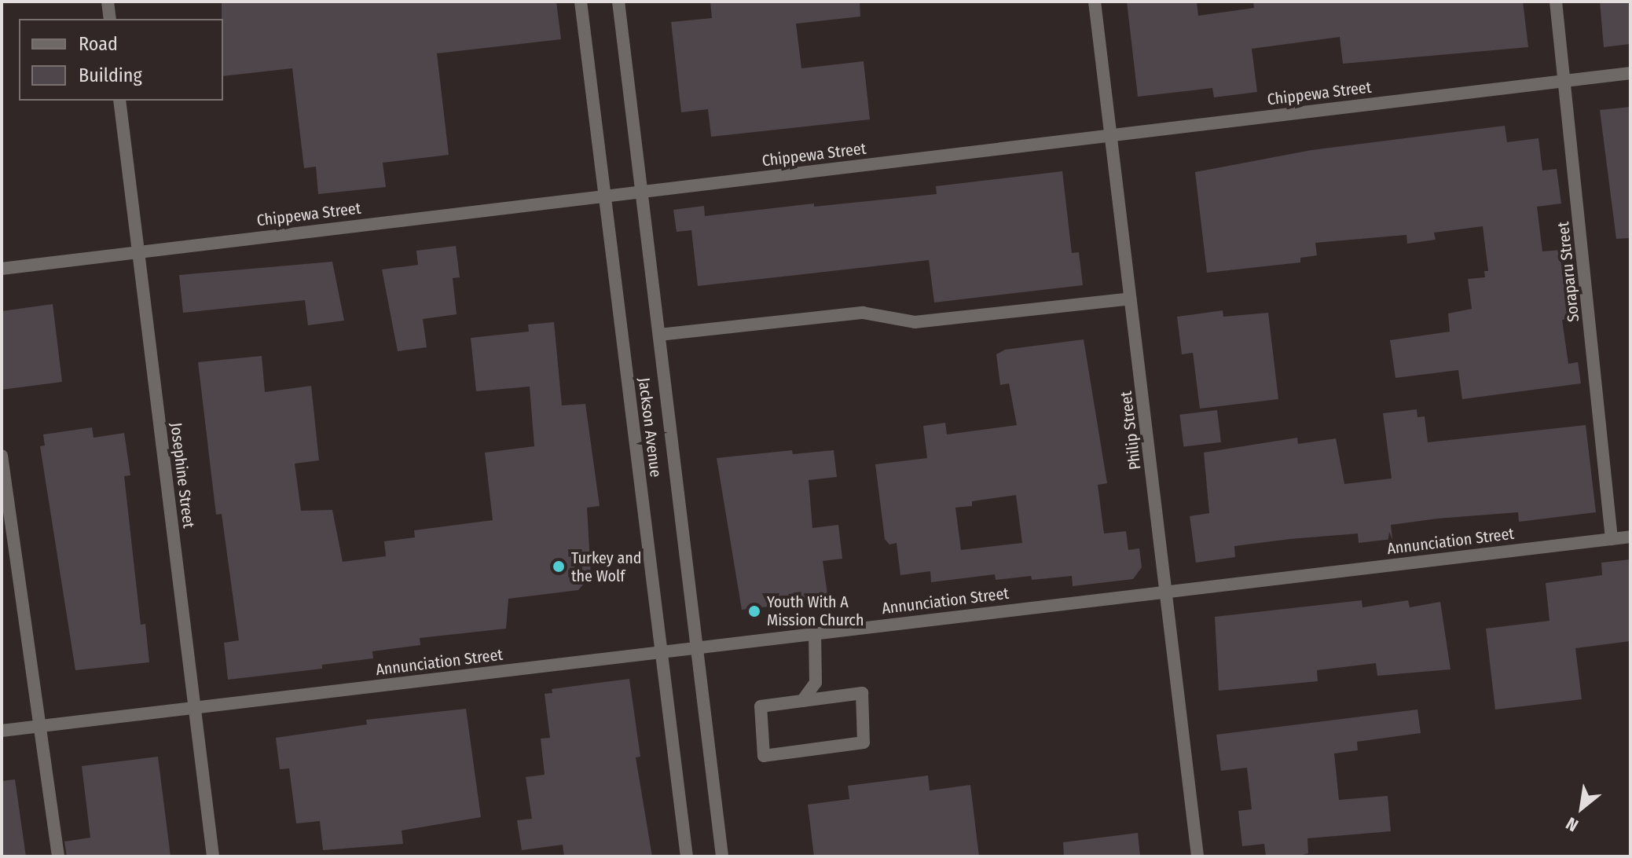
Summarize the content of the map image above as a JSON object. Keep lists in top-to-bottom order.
{
  "streets": {
    "street": [
      "Chippewa Street",
      "Soraparu Street",
      "Jackson Avenue",
      "Philip Street",
      "Josephine Street",
      "Annunciation Street"
    ]
  },
  "crossings": [
    ["Chippewa Street", "Soraparu Street"],
    ["Chippewa Street", "Jackson Avenue"],
    ["Chippewa Street", "Philip Street"],
    ["Chippewa Street", "Josephine Street"],
    ["Soraparu Street", "Annunciation Street"],
    ["Jackson Avenue", "Annunciation Street"],
    ["Philip Street", "Annunciation Street"],
    ["Josephine Street", "Annunciation Street"]
  ],
  "places": ["Turkey and the Wolf", "Youth With A Mission Church"],
  "legend": ["Road", "Building"],
  "north": "bottom left"
}
